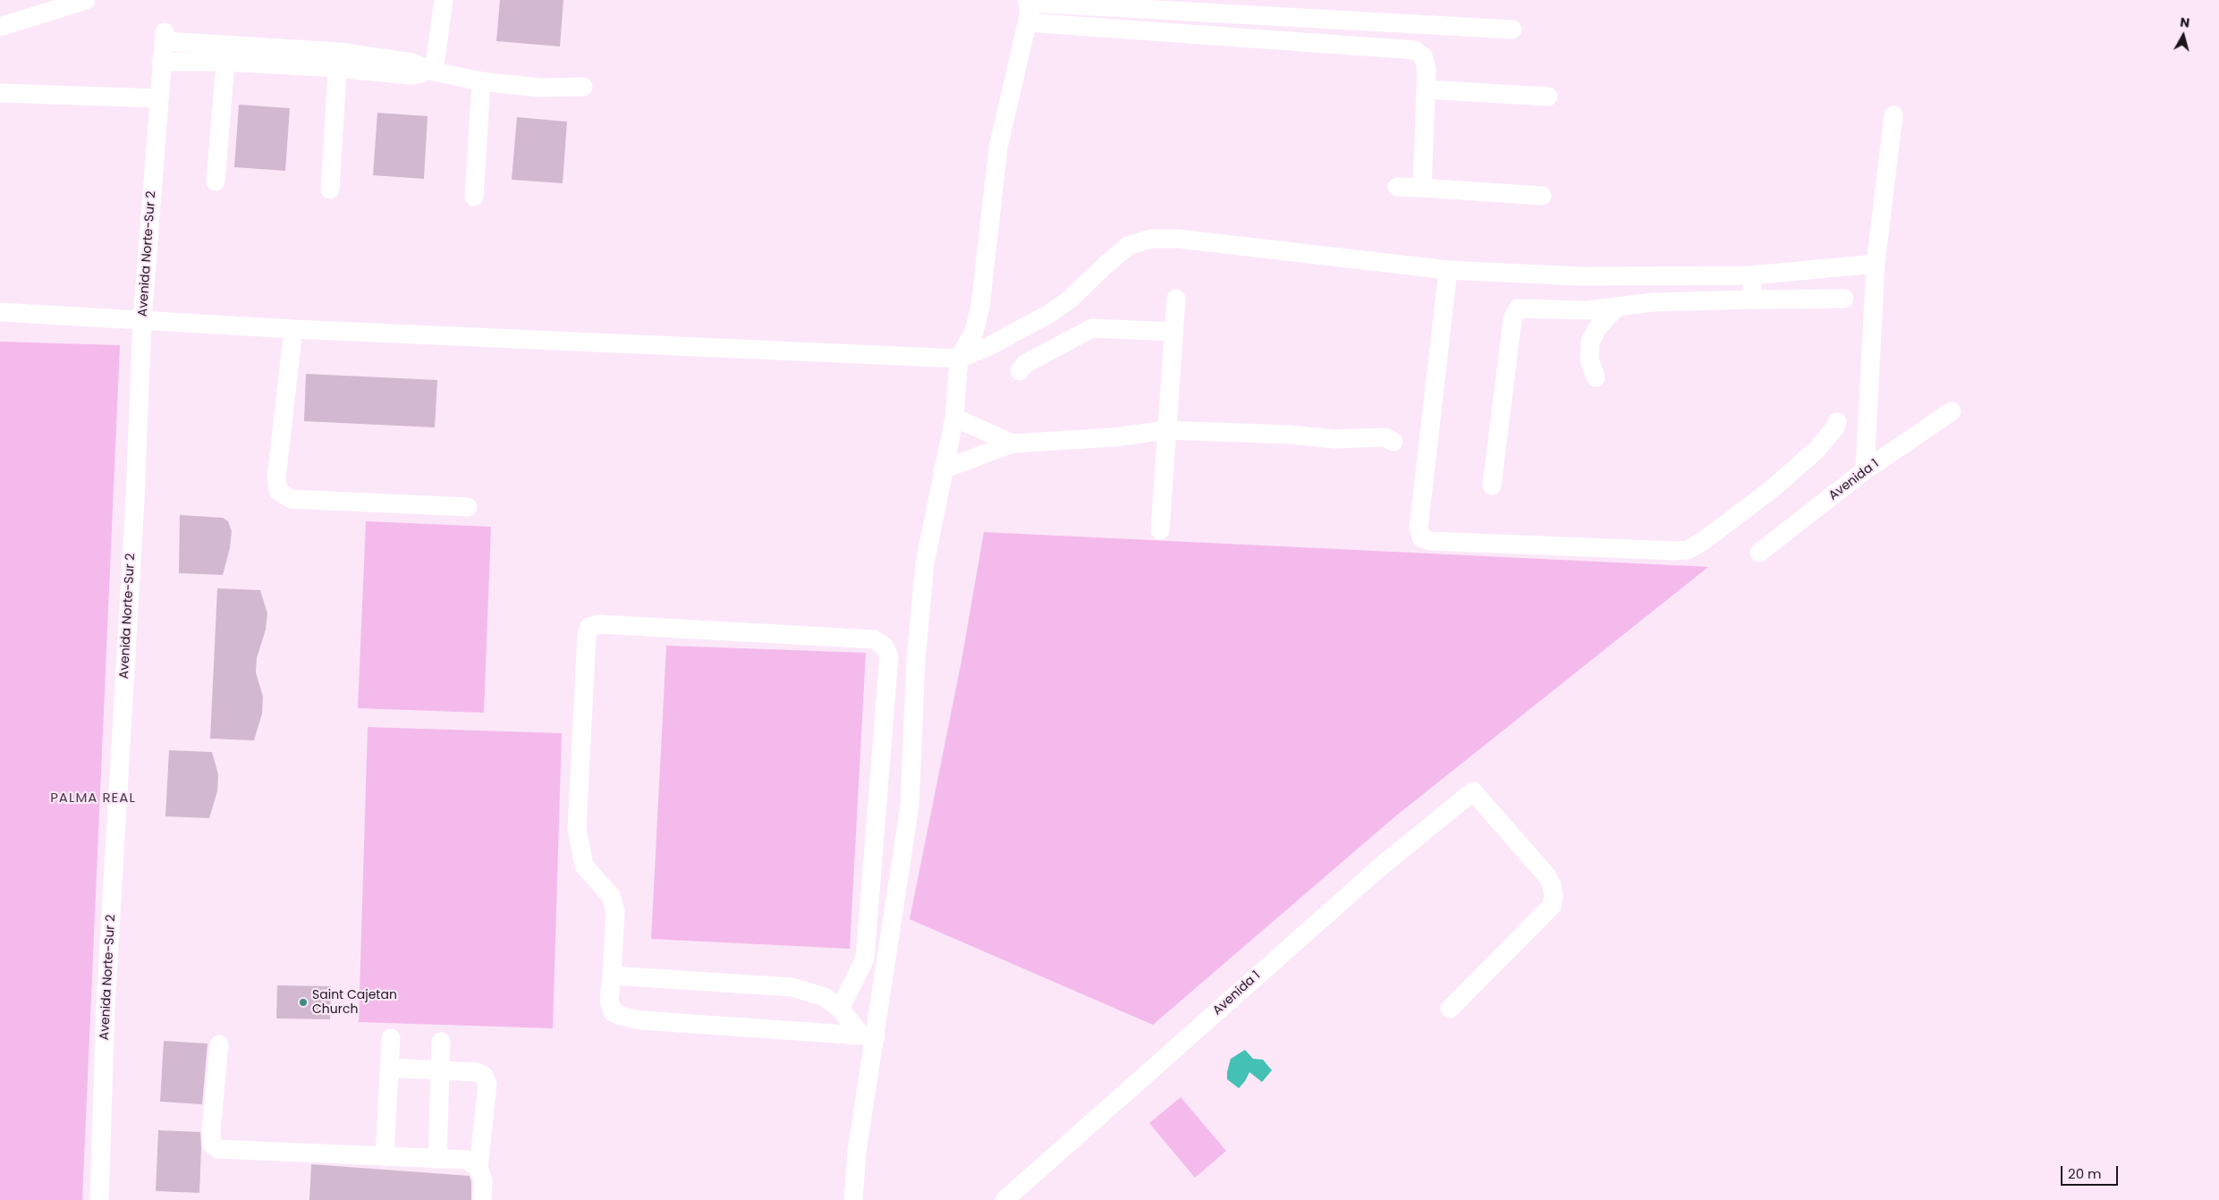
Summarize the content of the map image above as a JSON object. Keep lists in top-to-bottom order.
{
  "streets": {
    "street": ["Avenida Norte-Sur 2", "Avenida 1"]
  },
  "districts": ["PALMA REAL"],
  "places": ["Saint Cajetan Church"],
  "scale_bar": "20 m",
  "north": "top"
}
